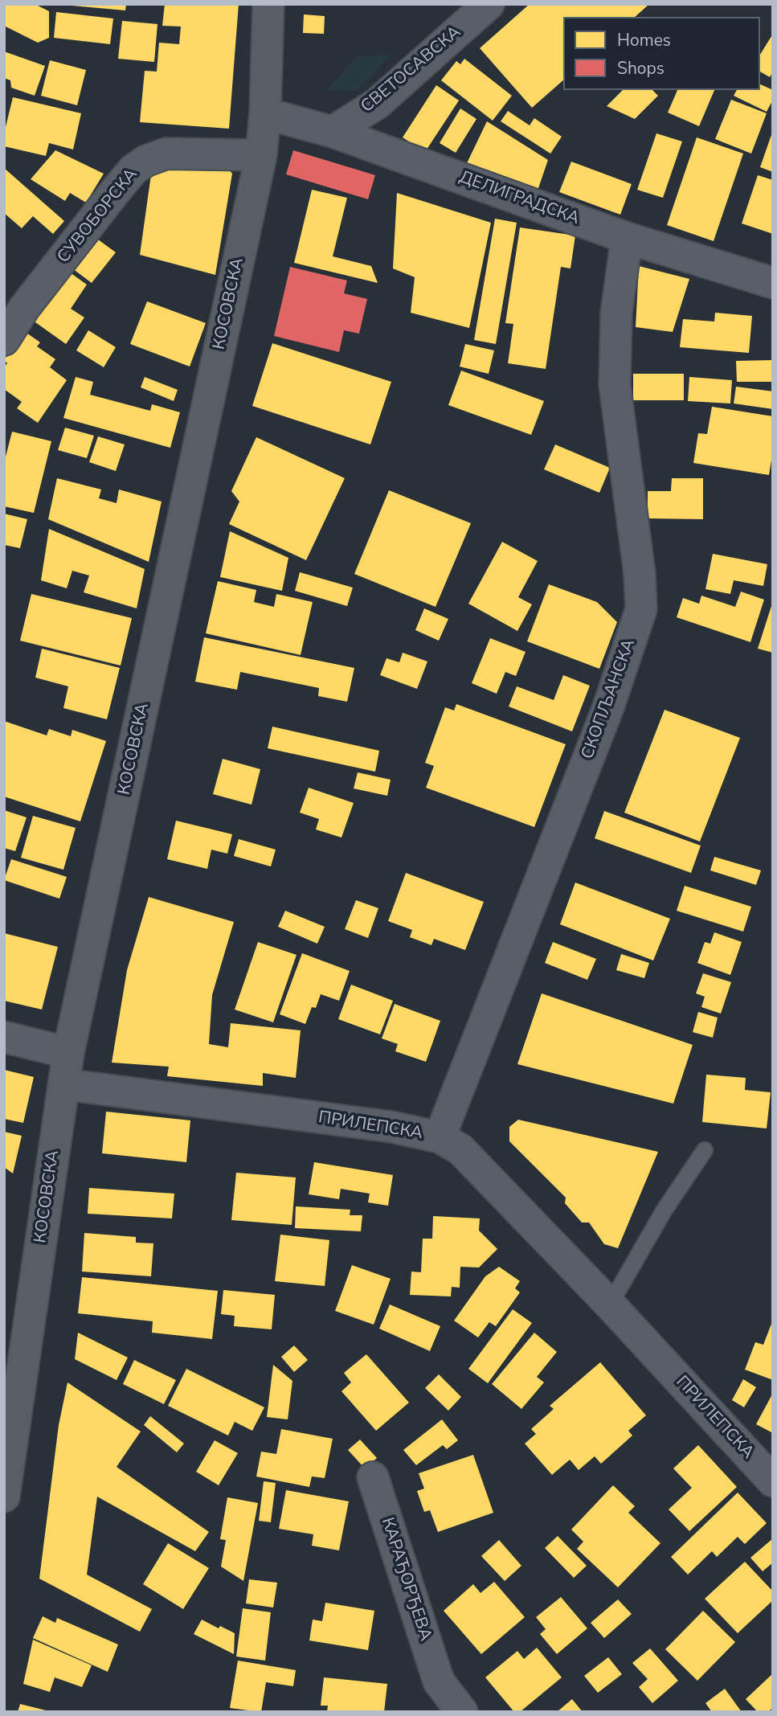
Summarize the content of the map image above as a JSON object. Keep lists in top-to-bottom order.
{
  "streets": {
    "main road": ["КОСОВСКА"],
    "street": [
      "СВЕТОСАВСКА",
      "ДЕЛИГРАДСКА",
      "СУВОБОРСКА",
      "СКОПЉАНСКА",
      "ПРИЛЕПСКА",
      "КАРАЂОРЂЕВА"
    ]
  },
  "crossings": [
    ["СВЕТОСАВСКА", "ДЕЛИГРАДСКА"],
    ["ДЕЛИГРАДСКА", "КОСОВСКА"],
    ["ДЕЛИГРАДСКА", "СКОПЉАНСКА"],
    ["СУВОБОРСКА", "КОСОВСКА"],
    ["КОСОВСКА", "ПРИЛЕПСКА"],
    ["СКОПЉАНСКА", "ПРИЛЕПСКА"]
  ],
  "legend": ["Homes", "Shops"]
}
